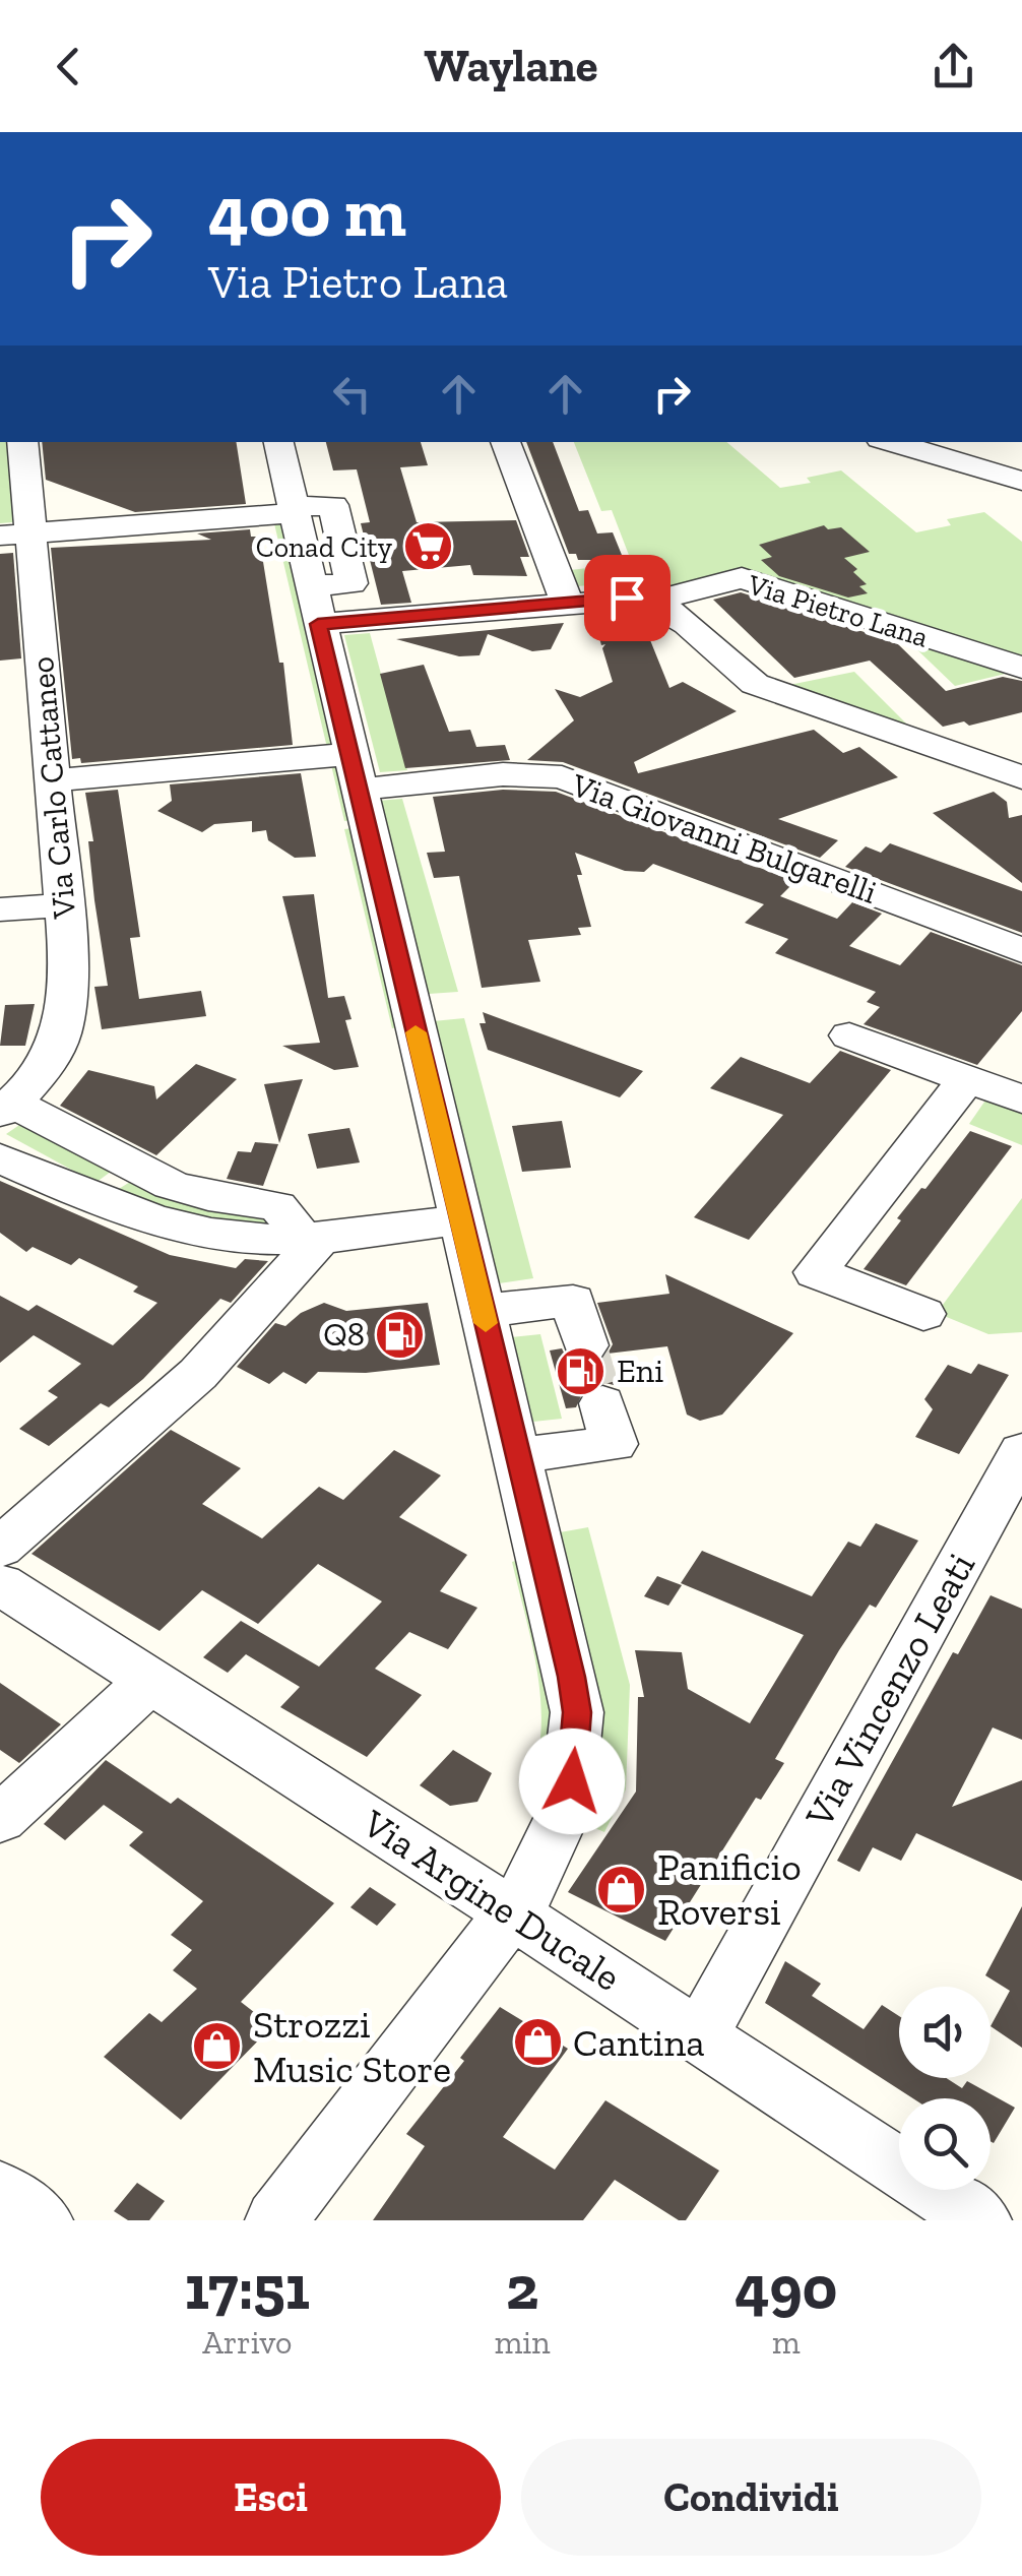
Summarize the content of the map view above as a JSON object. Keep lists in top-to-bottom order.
{
  "streets": {
    "street": [
      "Via Pietro Lana",
      "Via Carlo Cattaneo",
      "Via Giovanni Bulgarelli",
      "Via Vincenzo Leati",
      "Via Argine Ducale"
    ]
  },
  "crossings": [
    ["Via Carlo Cattaneo", "Via Giovanni Bulgarelli"],
    ["Via Vincenzo Leati", "Via Argine Ducale"]
  ],
  "places": {
    "supermarket": ["Conad City"],
    "fuel station": ["Q8", "Eni"],
    "shop": ["Panificio Roversi", "Cantina", "Strozzi Music Store"]
  },
  "page": {
    "header": "Waylane",
    "turn": ["400 m", "Via Pietro Lana"],
    "eta": [
      "17:51",
      "Arrivo",
      "2",
      "min",
      "490",
      "m"
    ],
    "buttons": ["Esci", "Condividi"]
  }
}
